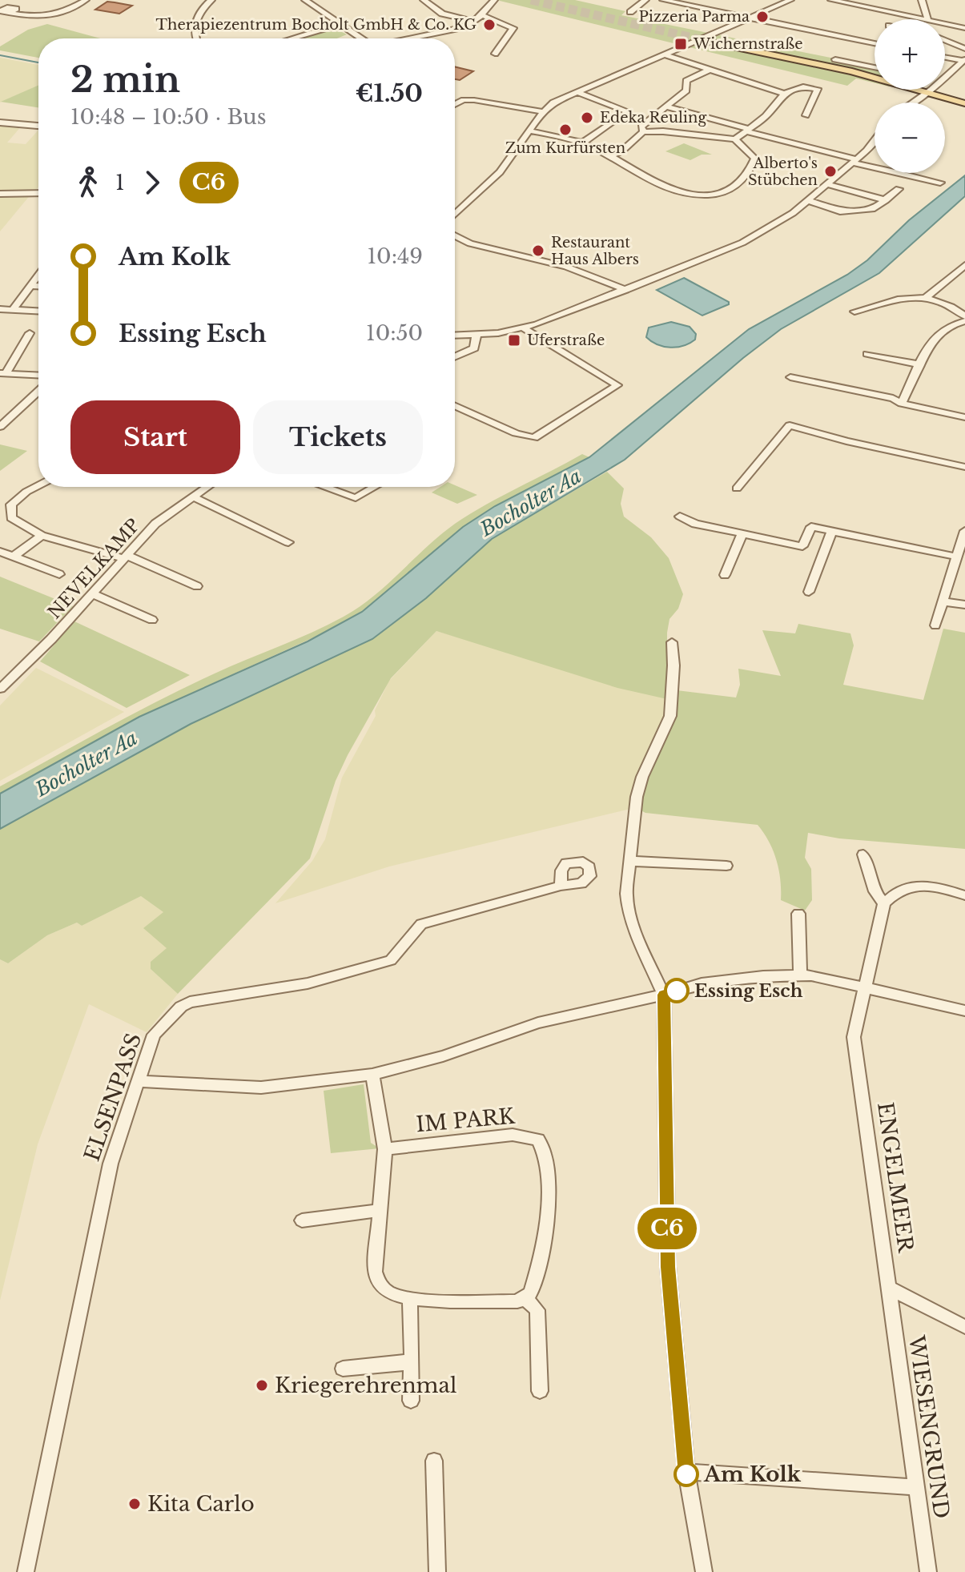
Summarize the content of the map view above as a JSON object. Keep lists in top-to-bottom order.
{
  "streets": {
    "street": [
      "NEVELKAMP",
      "ELSENPASS",
      "IM PARK",
      "ENGELMEER",
      "WIESENGRUND"
    ]
  },
  "crossings": [
    ["ENGELMEER", "WIESENGRUND"]
  ],
  "water": ["Bocholter Aa"],
  "places": {
    "other": [
      "Pizzeria Parma",
      "Therapiezentrum Bocholt GmbH & Co. KG",
      "Edeka Reuling",
      "Zum Kurfürsten",
      "Alberto's Stübchen",
      "Restaurant Haus Albers",
      "Essing Esch",
      "Kriegerehrenmal",
      "Am Kolk",
      "Kita Carlo"
    ],
    "transit": ["Wichernstraße", "Uferstraße"]
  },
  "lines": ["bus line C6"],
  "page": {
    "on_map": "C6",
    "map_buttons": ["+", "−"],
    "heading": ["2 min", "10:48 – 10:50 · Bus", "€1.50"],
    "legs": ["1", "C6"],
    "list": [
      {
        "name": "Am Kolk",
        "value": "10:49"
      },
      {
        "name": "Essing Esch",
        "value": "10:50"
      }
    ],
    "buttons": ["Start", "Tickets"]
  }
}
